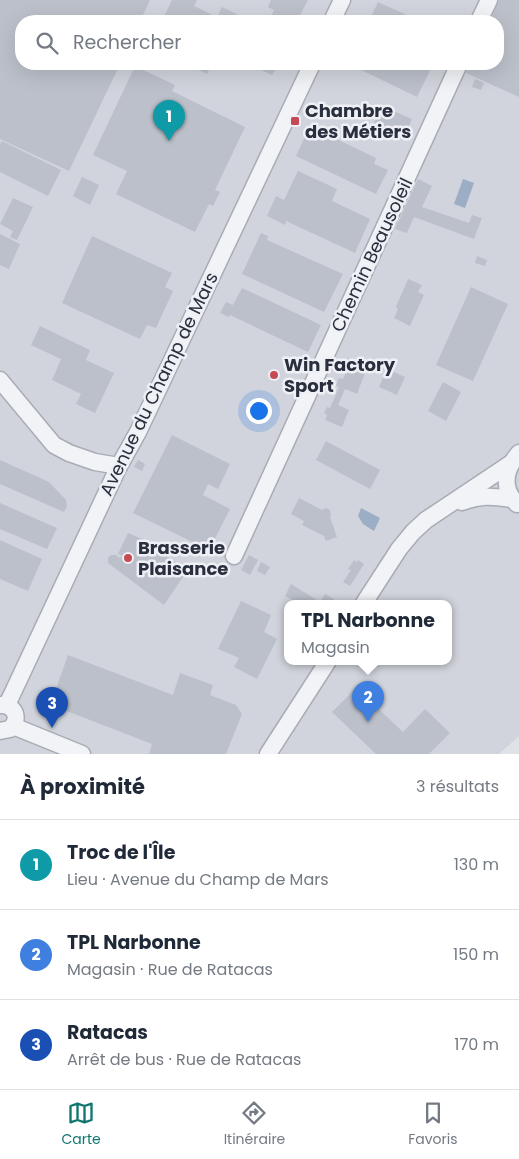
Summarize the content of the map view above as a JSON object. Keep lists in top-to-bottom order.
{
  "streets": {
    "street": ["Chemin Beausoleil", "Avenue du Champ de Mars"]
  },
  "places": {
    "transit": ["Chambre des Métiers"],
    "other": ["Win Factory Sport", "Brasserie Plaisance"]
  },
  "page": {
    "search": "Rechercher",
    "pins": ["1", "2", "3"],
    "popup": ["TPL Narbonne", "Magasin"],
    "heading": ["À proximité", "3 résultats"],
    "list": [
      {
        "mark": "1",
        "name": "Troc de l'Île",
        "note": "Lieu · Avenue du Champ de Mars",
        "value": "130 m"
      },
      {
        "mark": "2",
        "name": "TPL Narbonne",
        "note": "Magasin · Rue de Ratacas",
        "value": "150 m"
      },
      {
        "mark": "3",
        "name": "Ratacas",
        "note": "Arrêt de bus · Rue de Ratacas",
        "value": "170 m"
      }
    ],
    "nav": ["Carte", "Itinéraire", "Favoris"]
  }
}
